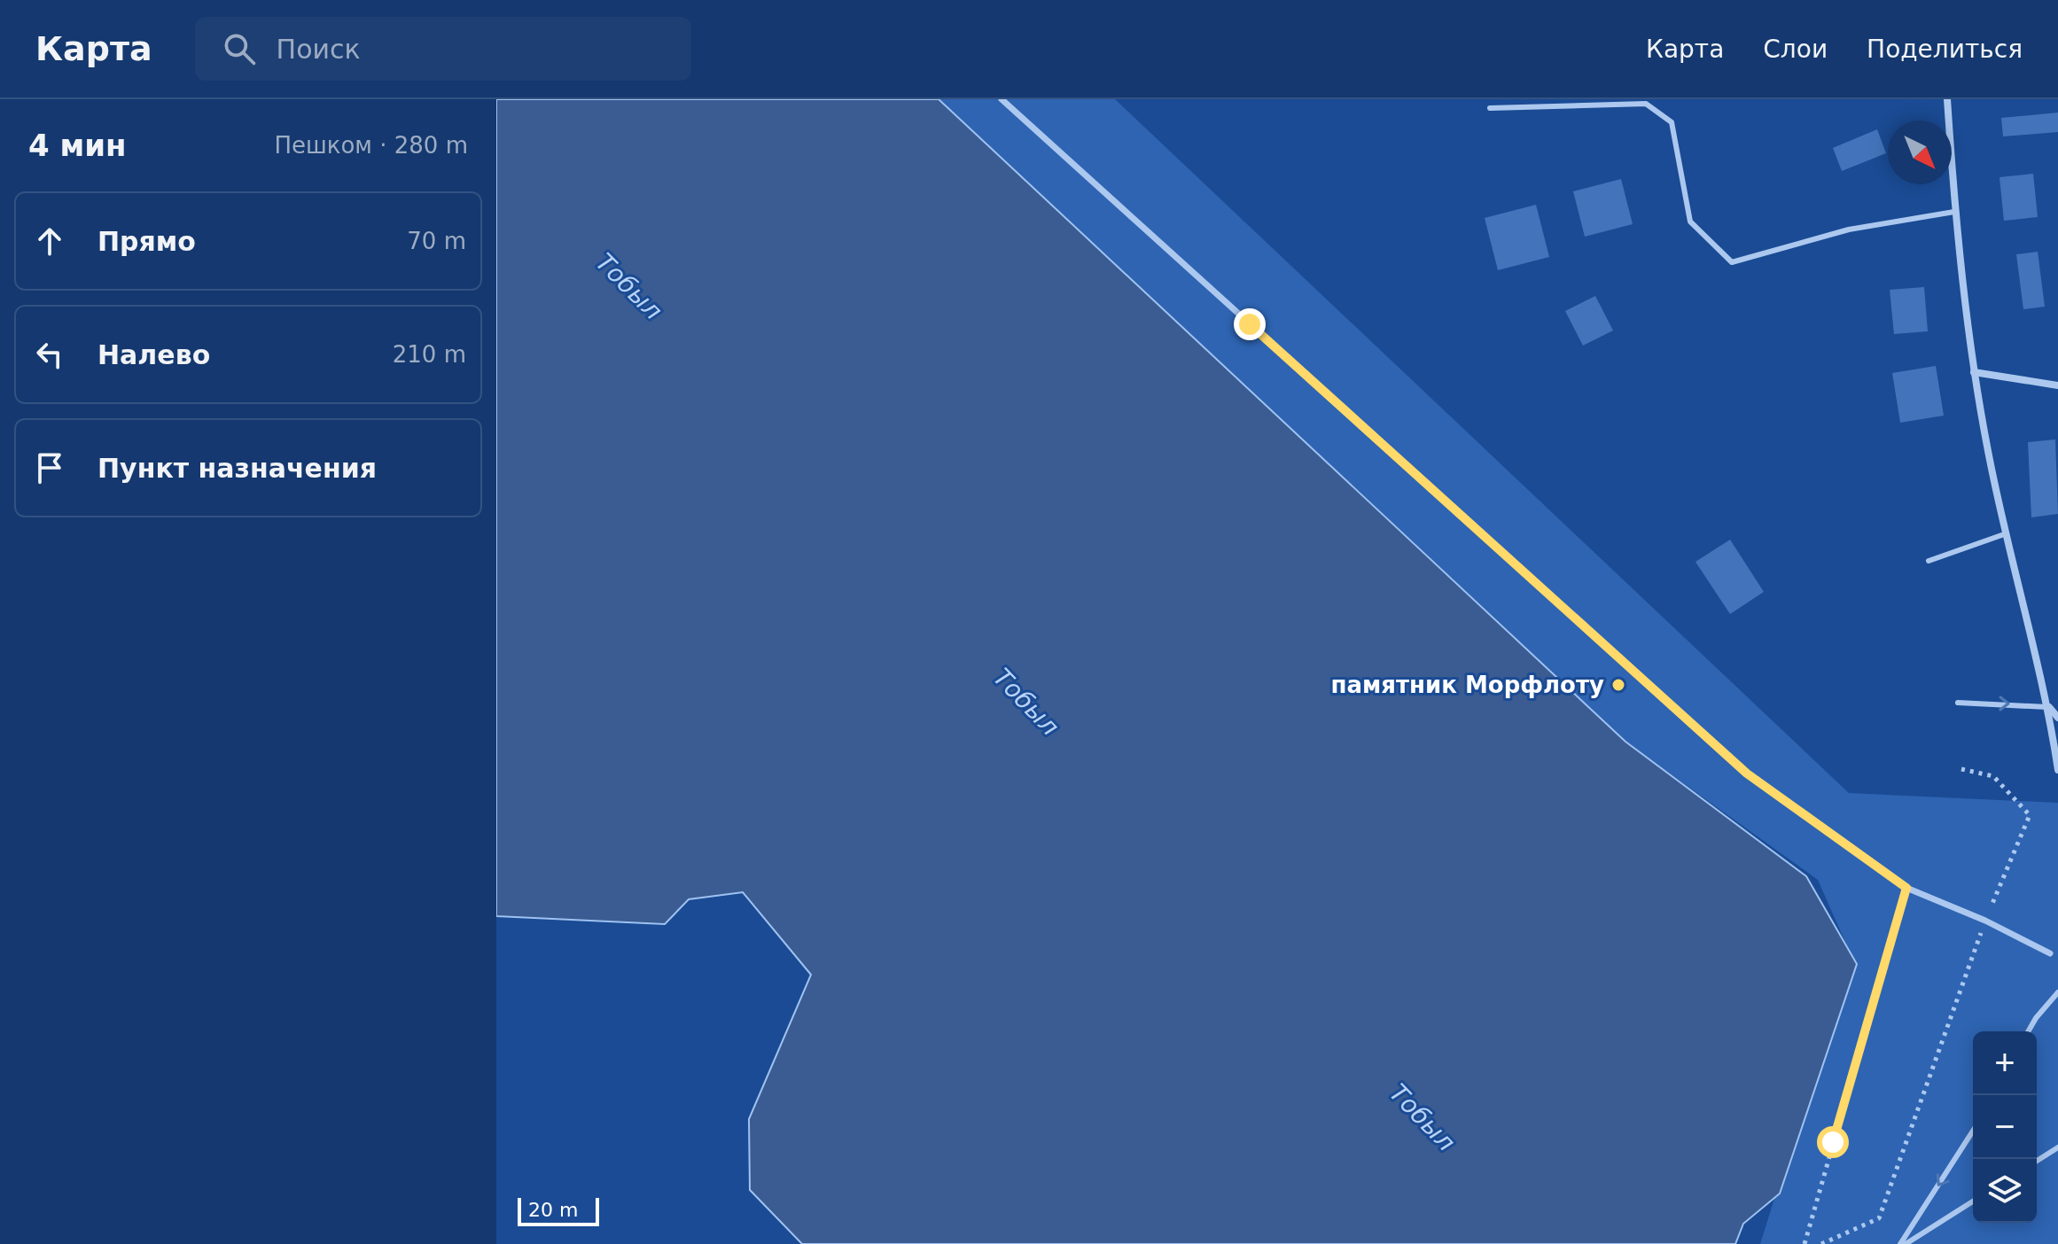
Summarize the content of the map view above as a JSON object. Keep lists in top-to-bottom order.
{
  "water": ["Тобыл"],
  "places": ["памятник Морфлоту"],
  "scale_bar": "20 m",
  "north": "bottom right",
  "page": {
    "header": "Карта",
    "search": "Поиск",
    "nav": ["Карта", "Слои", "Поделиться"],
    "heading": ["4 мин", "Пешком · 280 m"],
    "list": [
      ["Прямо", "70 m"],
      ["Налево", "210 m"],
      "Пункт назначения"
    ],
    "map_buttons": ["+", "−"],
    "scale": "20 m"
  }
}
